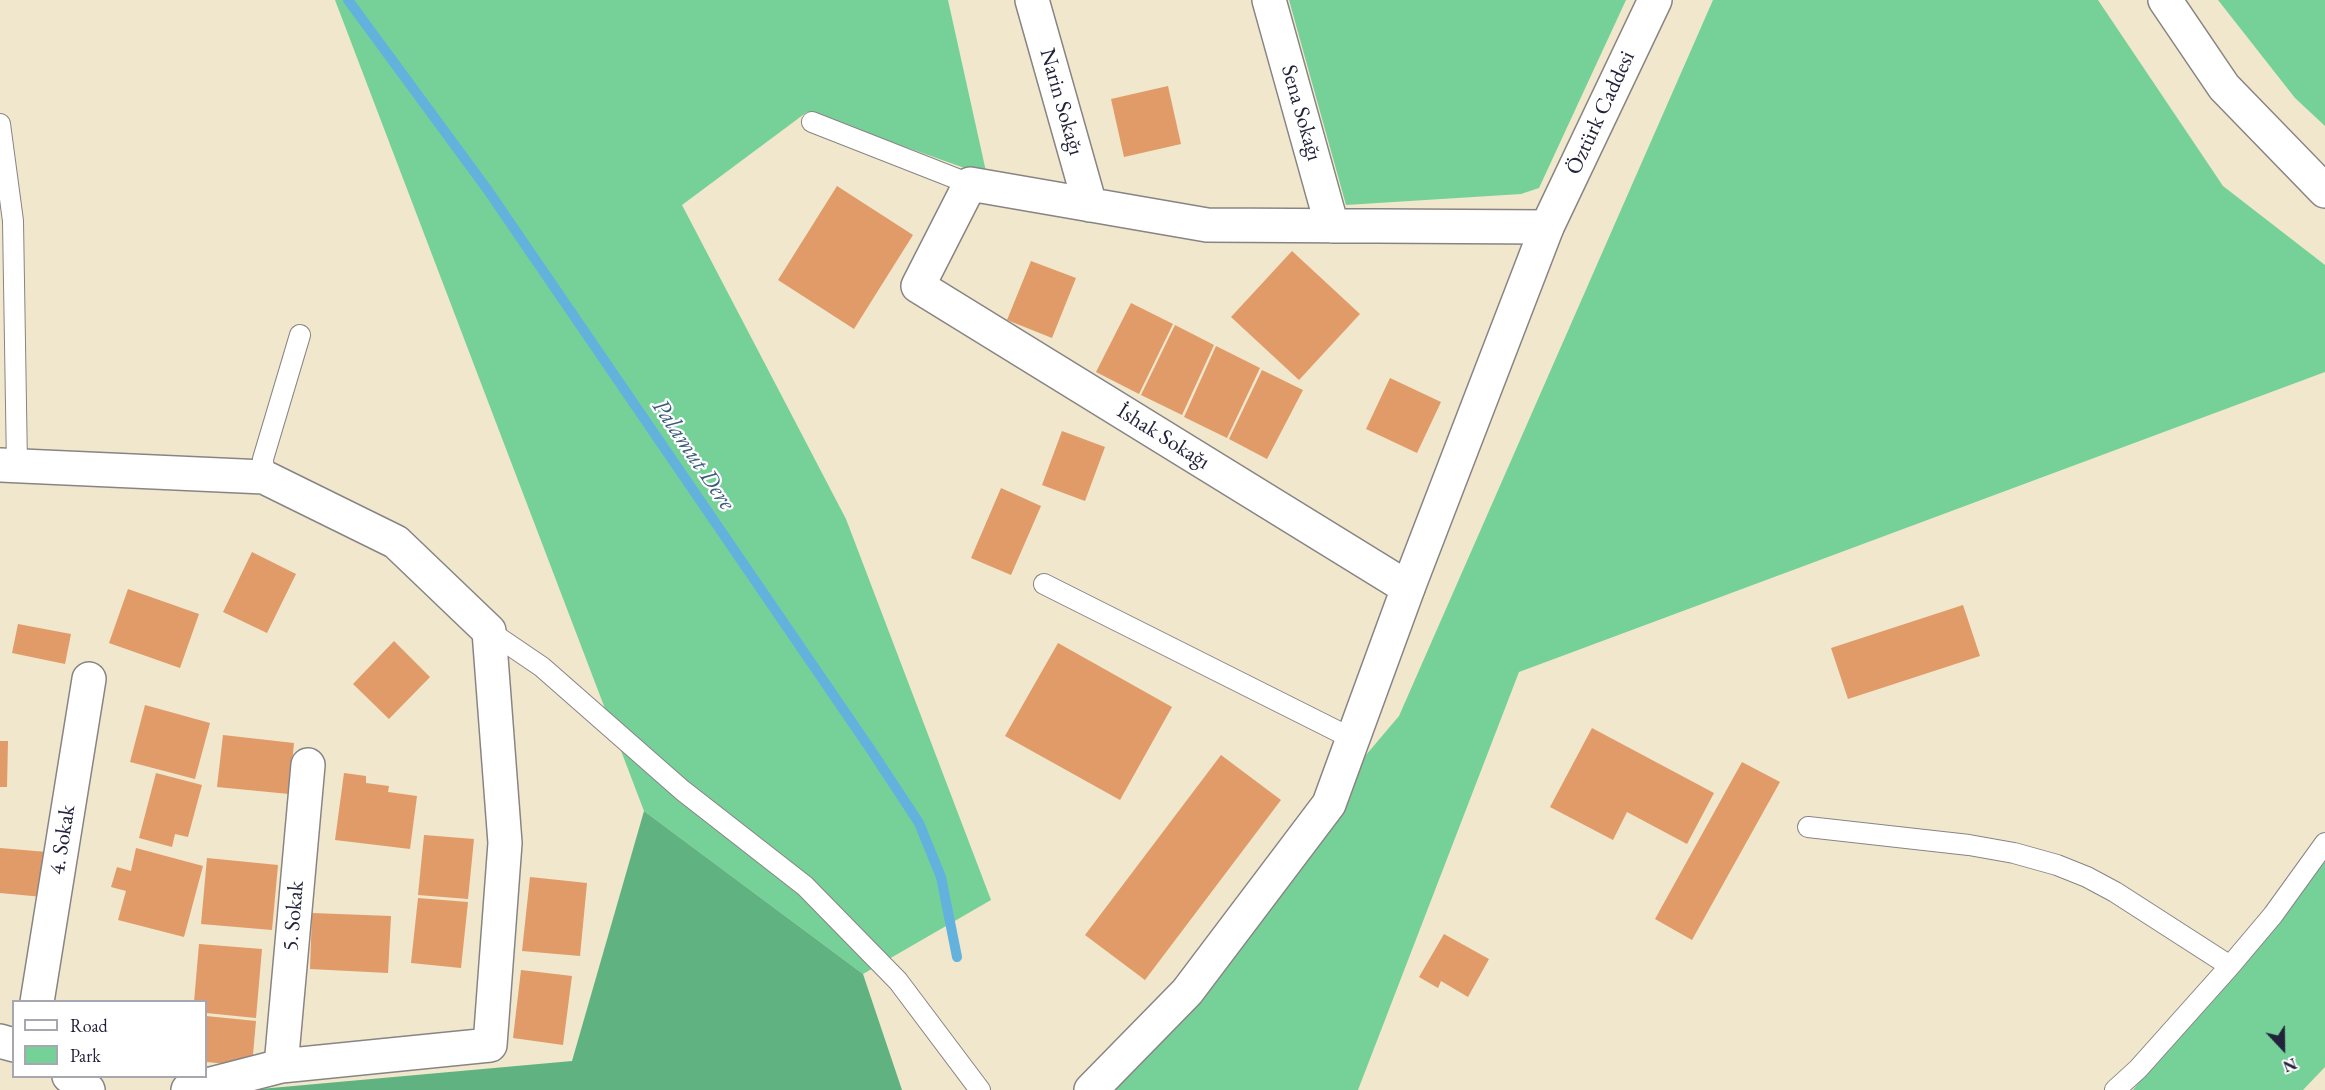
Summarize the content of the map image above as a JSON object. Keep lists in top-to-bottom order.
{
  "streets": {
    "street": [
      "Narin Sokağı",
      "Sena Sokağı",
      "Öztürk Caddesi",
      "İshak Sokağı",
      "4. Sokak",
      "5. Sokak"
    ]
  },
  "crossings": [
    ["Öztürk Caddesi", "İshak Sokağı"]
  ],
  "water": ["Palamut Dere"],
  "legend": ["Road", "Park"],
  "north": "bottom"
}
